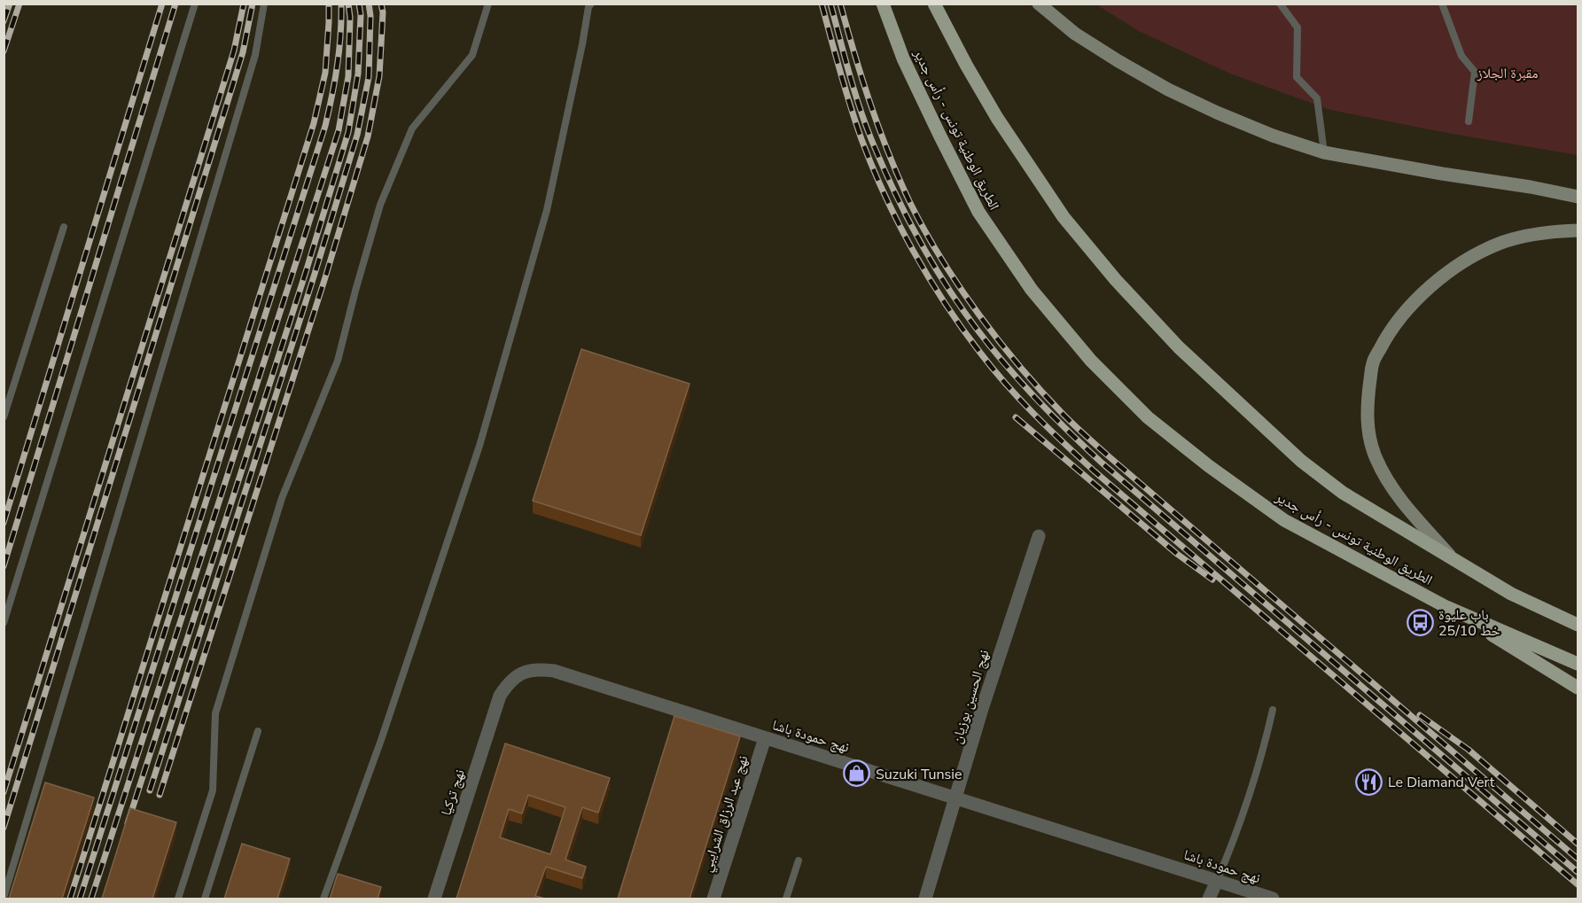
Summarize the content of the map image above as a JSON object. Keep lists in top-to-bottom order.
{
  "streets": {
    "main road": ["الطريق الوطنية تونس - رأس جدير"],
    "street": [
      "نهج الحسين بوزيان",
      "نهج حمودة باشا",
      "نهج تركيا",
      "نهج عبد الرزاق الشرايبي"
    ]
  },
  "crossings": [
    ["نهج الحسين بوزيان", "نهج حمودة باشا"],
    ["نهج حمودة باشا", "نهج تركيا"],
    ["نهج حمودة باشا", "نهج عبد الرزاق الشرايبي"]
  ],
  "parks": ["مقبرة الجلاز"],
  "places": {
    "bus stop": ["باب عليوة خط 25/10"],
    "shop": ["Suzuki Tunsie"],
    "restaurant": ["Le Diamand Vert"]
  }
}
